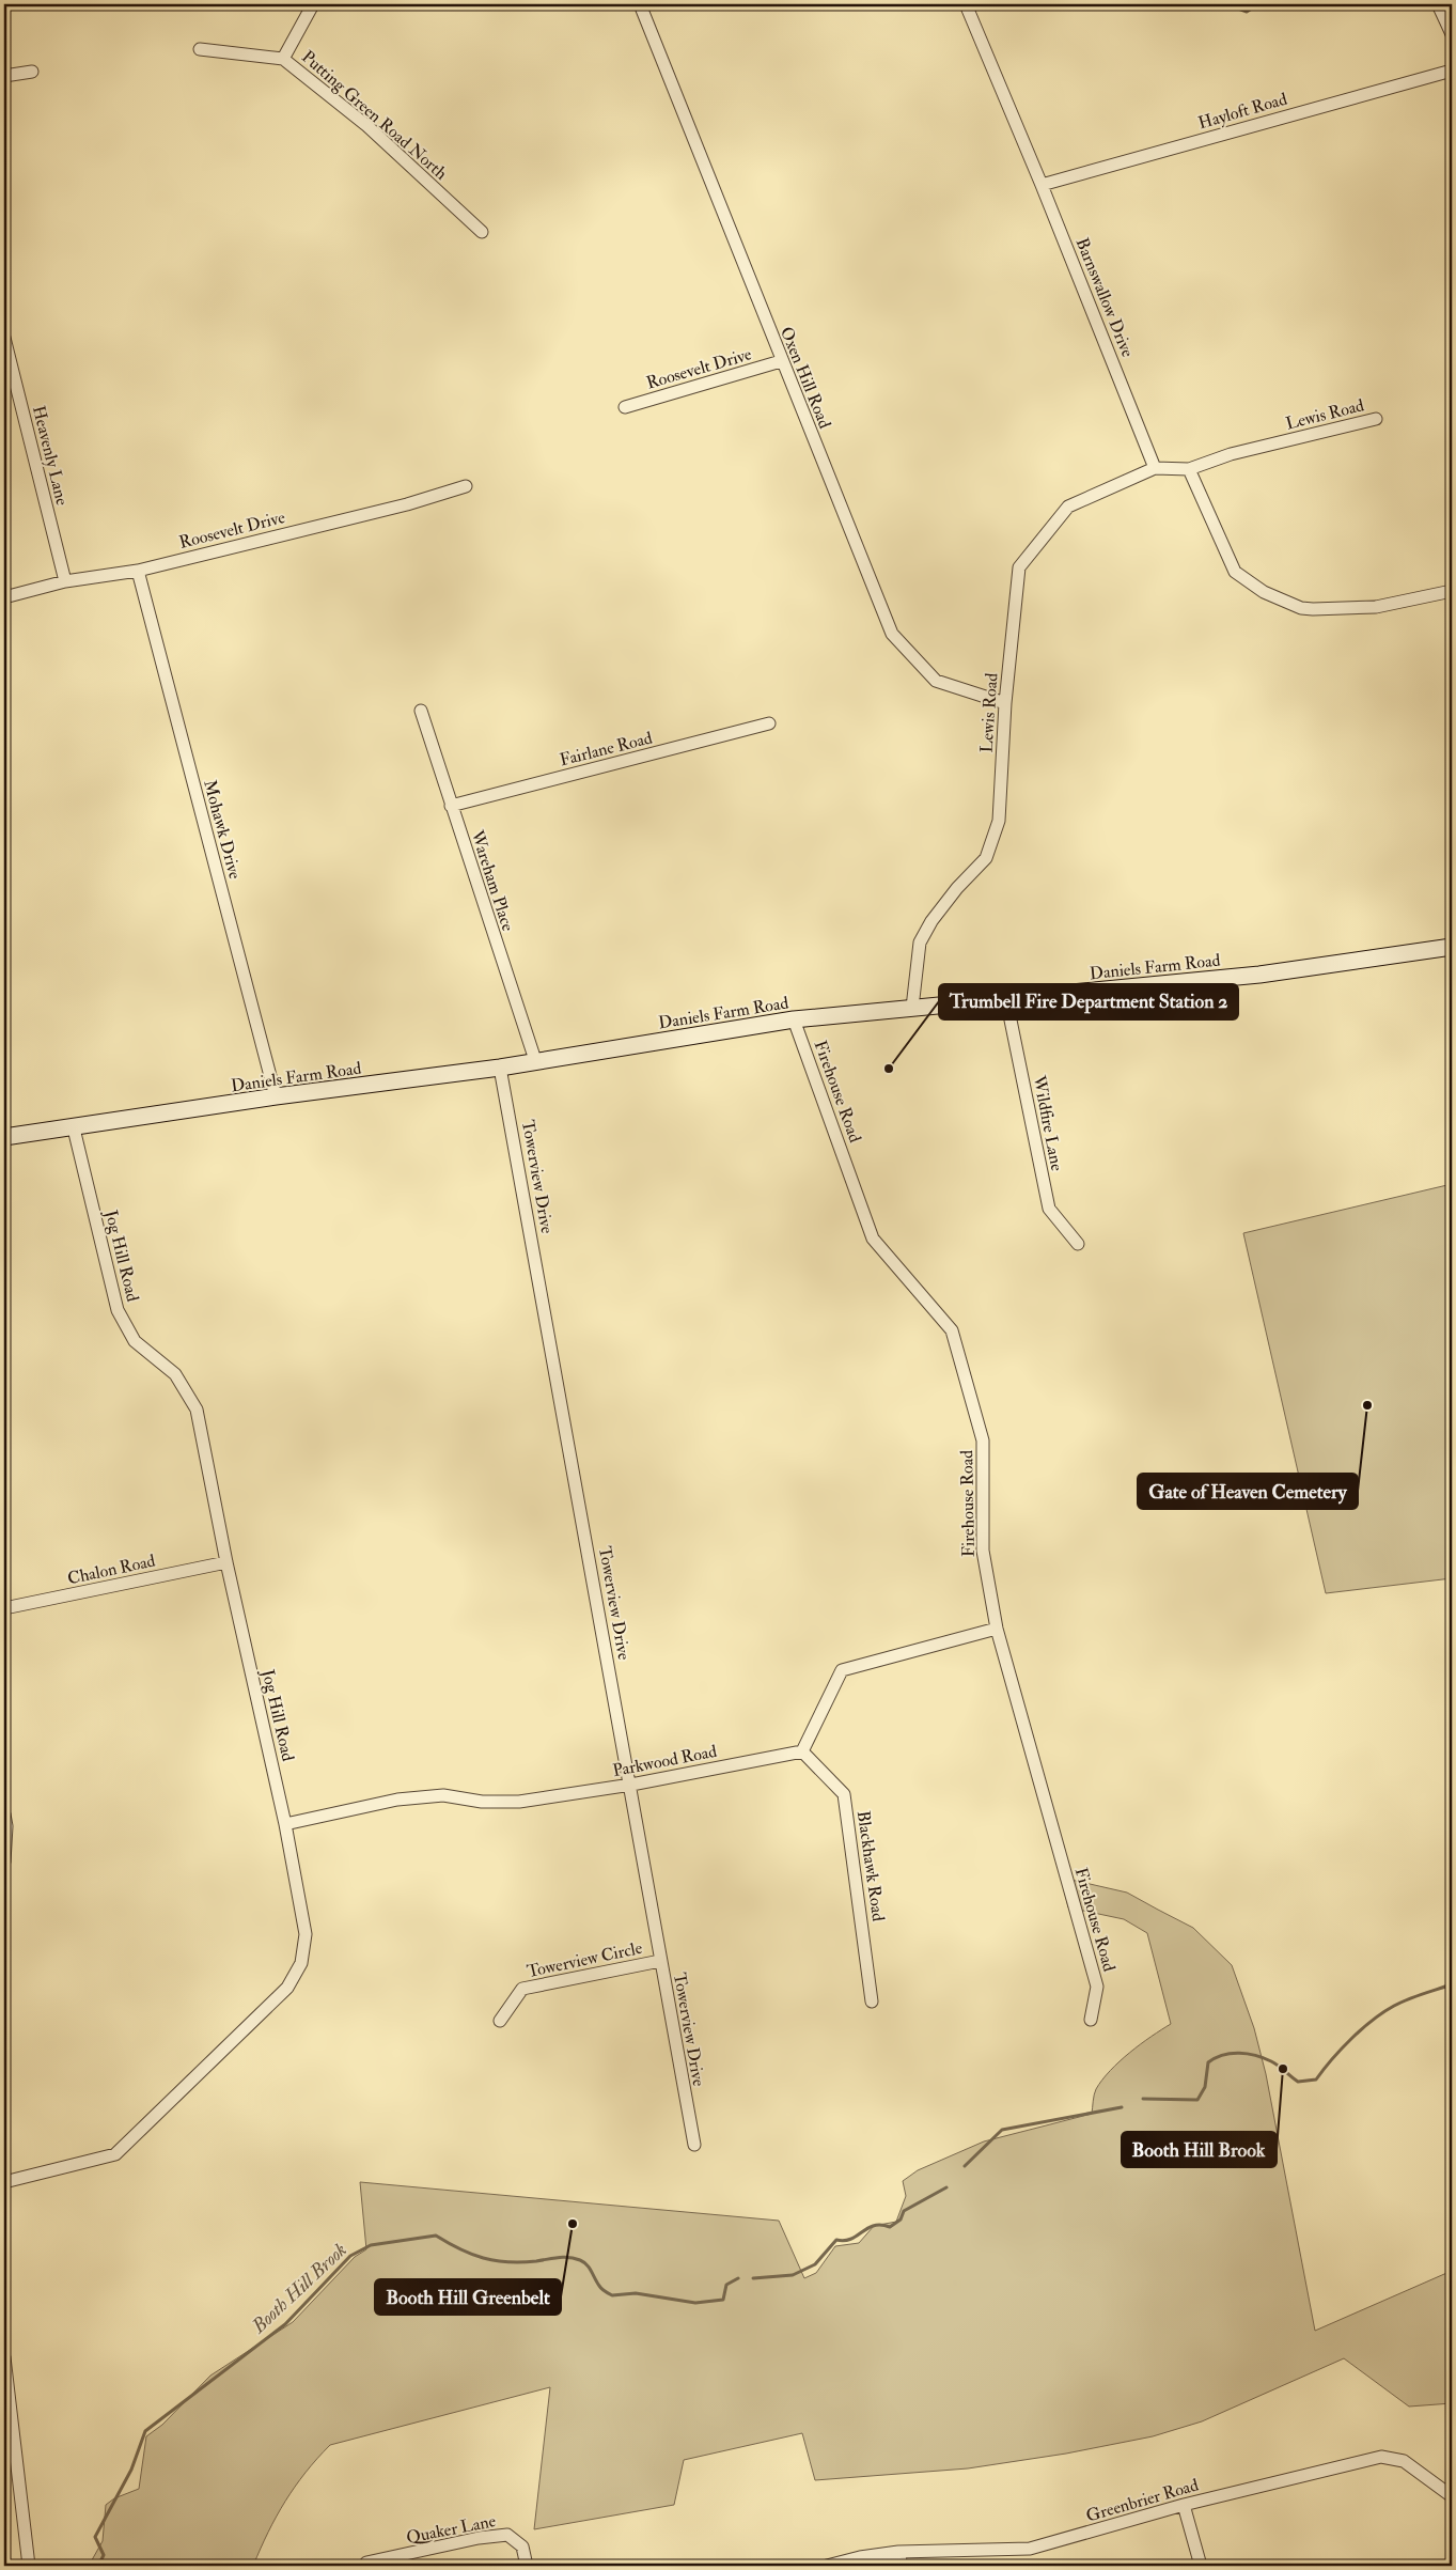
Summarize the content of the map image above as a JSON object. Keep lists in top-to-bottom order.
{
  "streets": {
    "main road": ["Daniels Farm Road"],
    "street": [
      "Hayloft Road",
      "Putting Green Road North",
      "Barnswallow Drive",
      "Roosevelt Drive",
      "Oxen Hill Road",
      "Lewis Road",
      "Heavenly Lane",
      "Fairlane Road",
      "Mohawk Drive",
      "Wareham Place",
      "Firehouse Road",
      "Wildfire Lane",
      "Towerview Drive",
      "Jog Hill Road",
      "Chalon Road",
      "Parkwood Road",
      "Blackhawk Road",
      "Towerview Circle",
      "Greenbrier Road",
      "Quaker Lane"
    ]
  },
  "crossings": [
    ["Hayloft Road", "Barnswallow Drive"],
    ["Barnswallow Drive", "Lewis Road"],
    ["Roosevelt Drive", "Oxen Hill Road"],
    ["Roosevelt Drive", "Heavenly Lane"],
    ["Roosevelt Drive", "Mohawk Drive"],
    ["Oxen Hill Road", "Lewis Road"],
    ["Lewis Road", "Daniels Farm Road"],
    ["Fairlane Road", "Wareham Place"],
    ["Mohawk Drive", "Daniels Farm Road"],
    ["Wareham Place", "Daniels Farm Road"],
    ["Daniels Farm Road", "Firehouse Road"],
    ["Daniels Farm Road", "Wildfire Lane"],
    ["Daniels Farm Road", "Towerview Drive"],
    ["Daniels Farm Road", "Jog Hill Road"],
    ["Towerview Drive", "Parkwood Road"],
    ["Towerview Drive", "Towerview Circle"],
    ["Jog Hill Road", "Chalon Road"],
    ["Jog Hill Road", "Parkwood Road"],
    ["Parkwood Road", "Blackhawk Road"]
  ],
  "water": ["Booth Hill Brook"],
  "places": [
    "Trumbell Fire Department Station 2",
    "Gate of Heaven Cemetery",
    "Booth Hill Brook",
    "Booth Hill Greenbelt"
  ]
}
